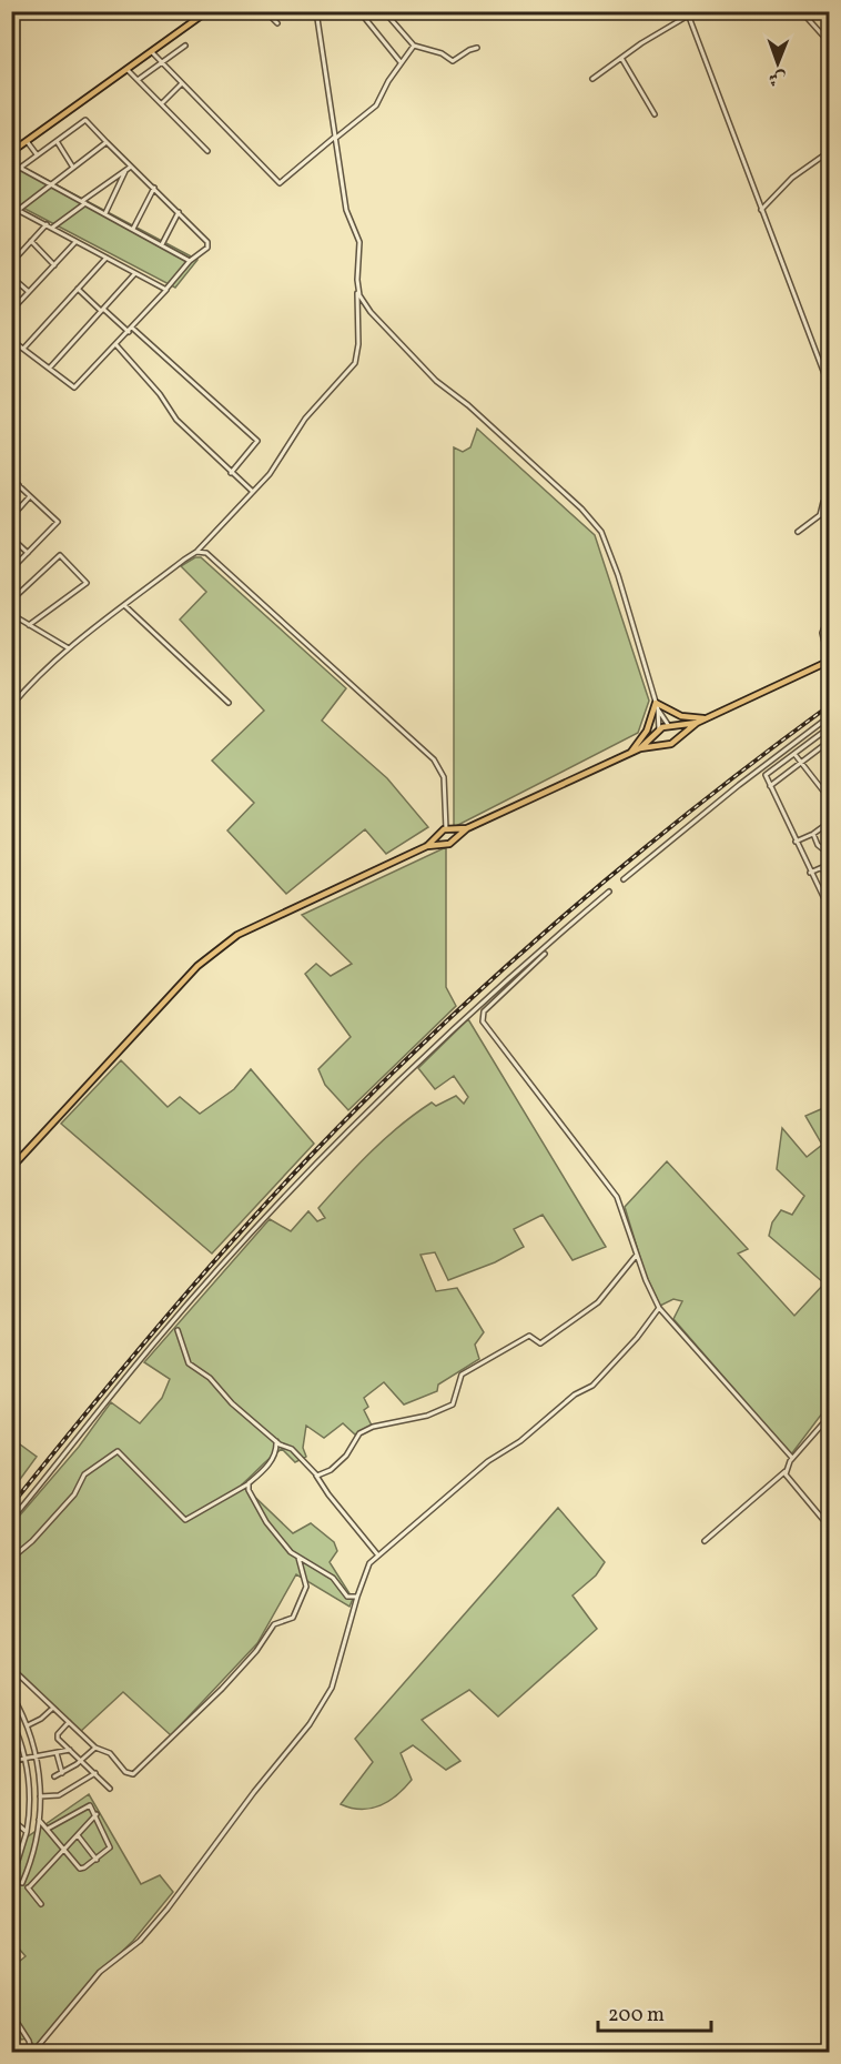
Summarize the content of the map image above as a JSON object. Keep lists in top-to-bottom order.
{
  "scale_bar": "200 m",
  "north": "bottom"
}
